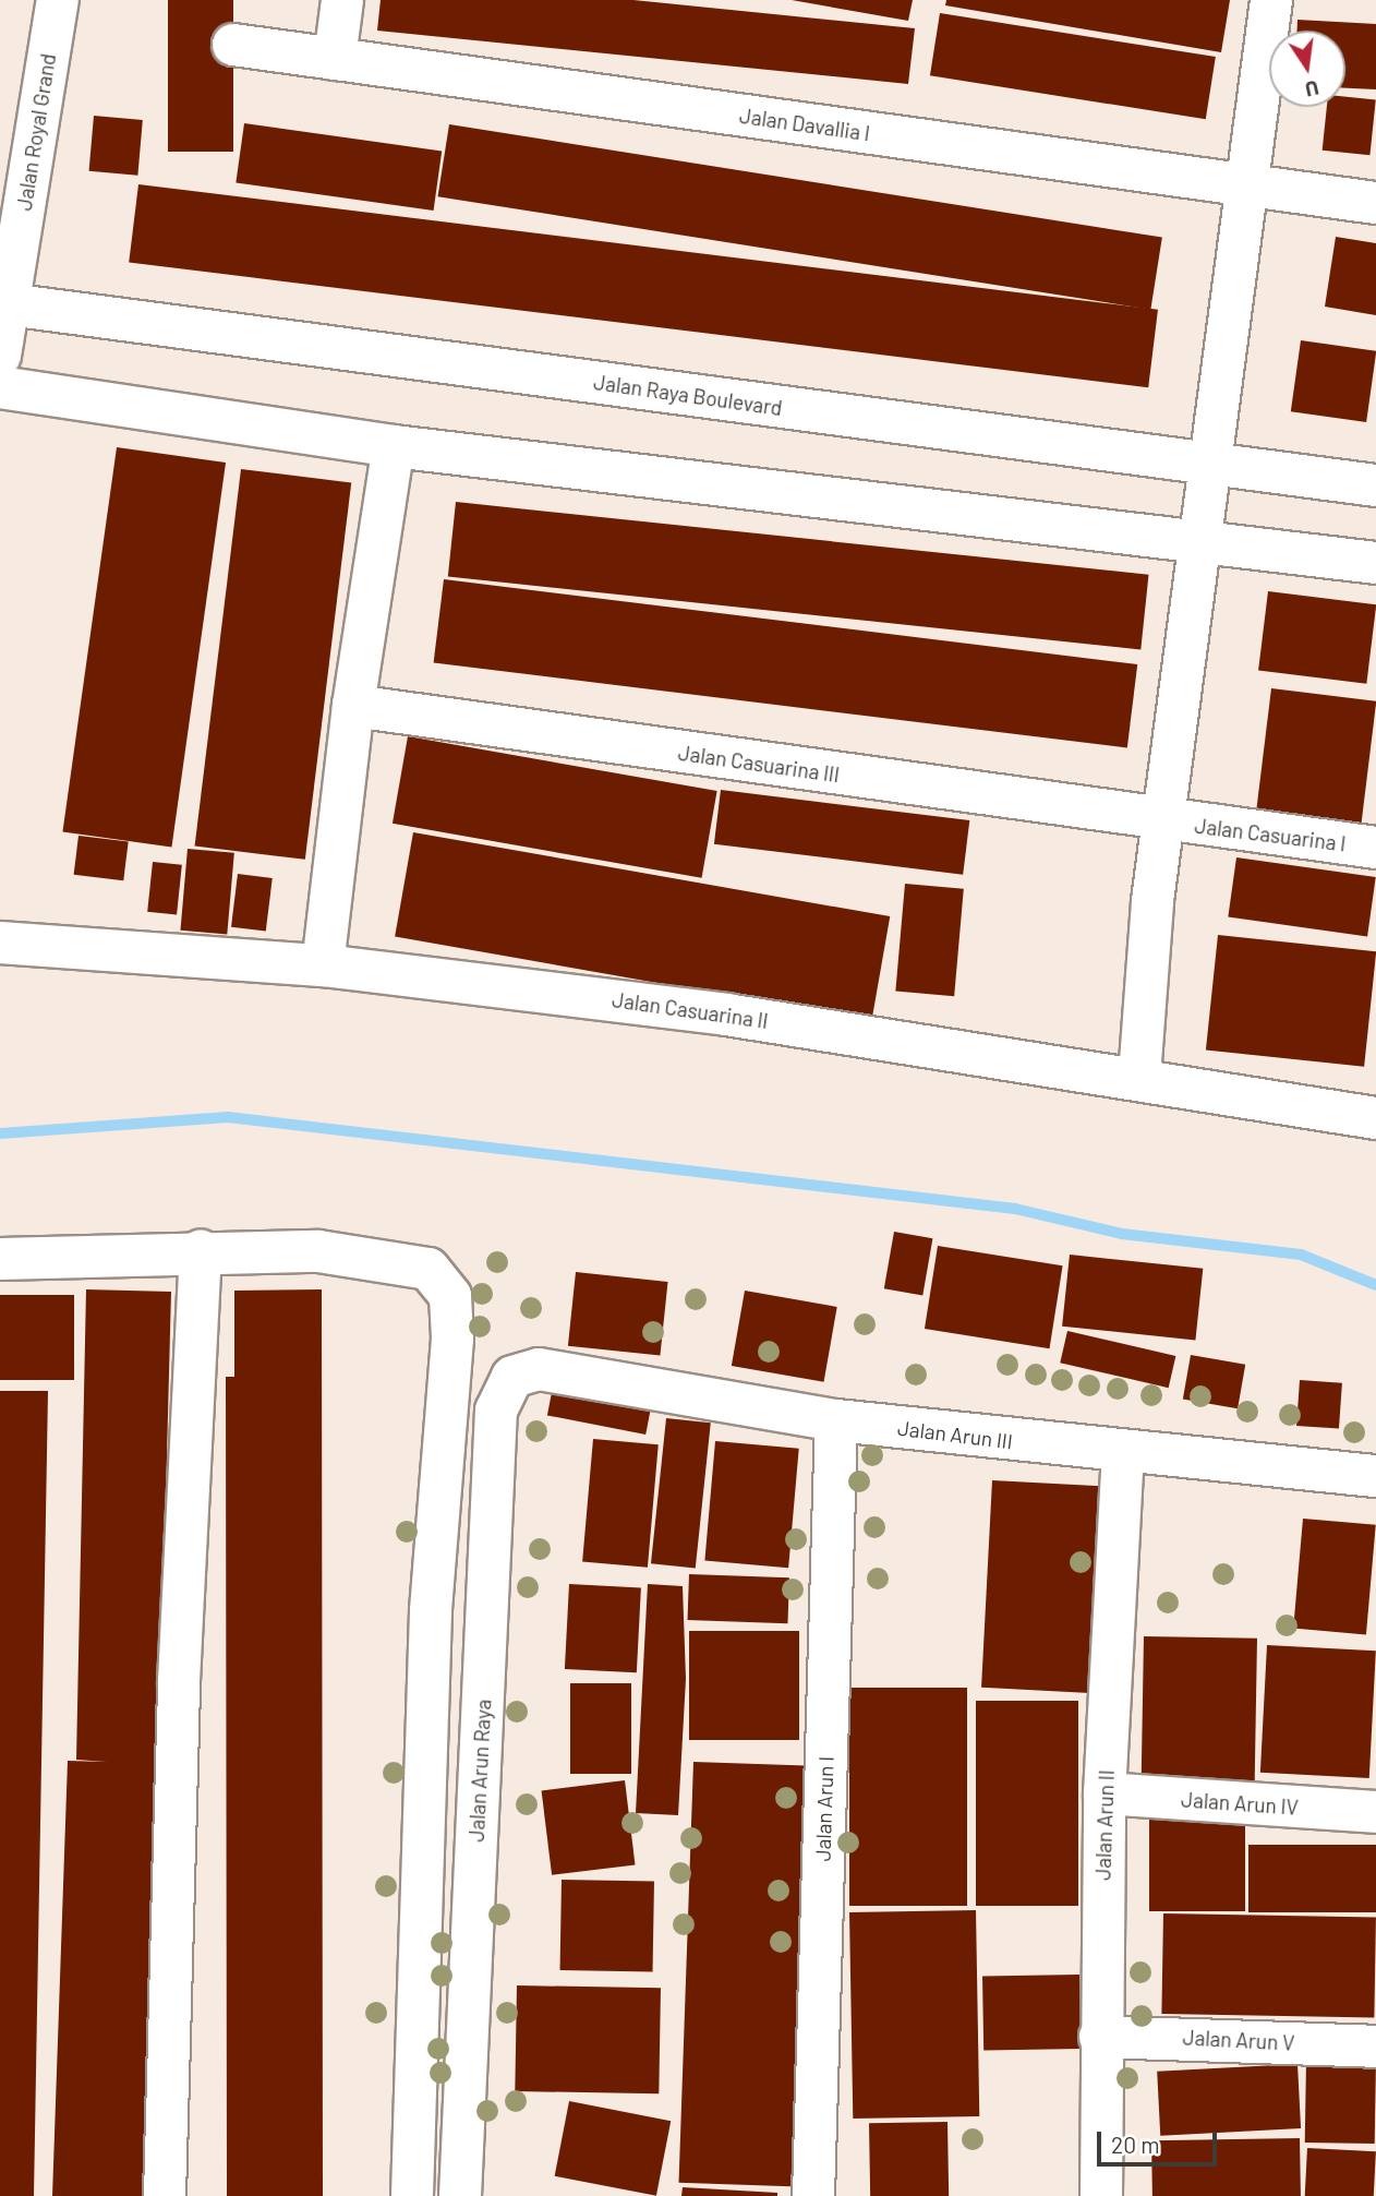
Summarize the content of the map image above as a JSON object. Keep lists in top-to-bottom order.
{
  "streets": {
    "street": [
      "Jalan Davallia I",
      "Jalan Royal Grand",
      "Jalan Raya Boulevard",
      "Jalan Casuarina III",
      "Jalan Casuarina I",
      "Jalan Casuarina II",
      "Jalan Arun III",
      "Jalan Arun Raya",
      "Jalan Arun IV",
      "Jalan Arun I",
      "Jalan Arun II",
      "Jalan Arun V"
    ]
  },
  "crossings": [
    ["Jalan Royal Grand", "Jalan Raya Boulevard"],
    ["Jalan Casuarina III", "Jalan Casuarina I"],
    ["Jalan Arun III", "Jalan Arun Raya"],
    ["Jalan Arun III", "Jalan Arun I"],
    ["Jalan Arun III", "Jalan Arun II"],
    ["Jalan Arun IV", "Jalan Arun II"],
    ["Jalan Arun II", "Jalan Arun V"]
  ],
  "scale_bar": "20 m",
  "north": "bottom"
}
